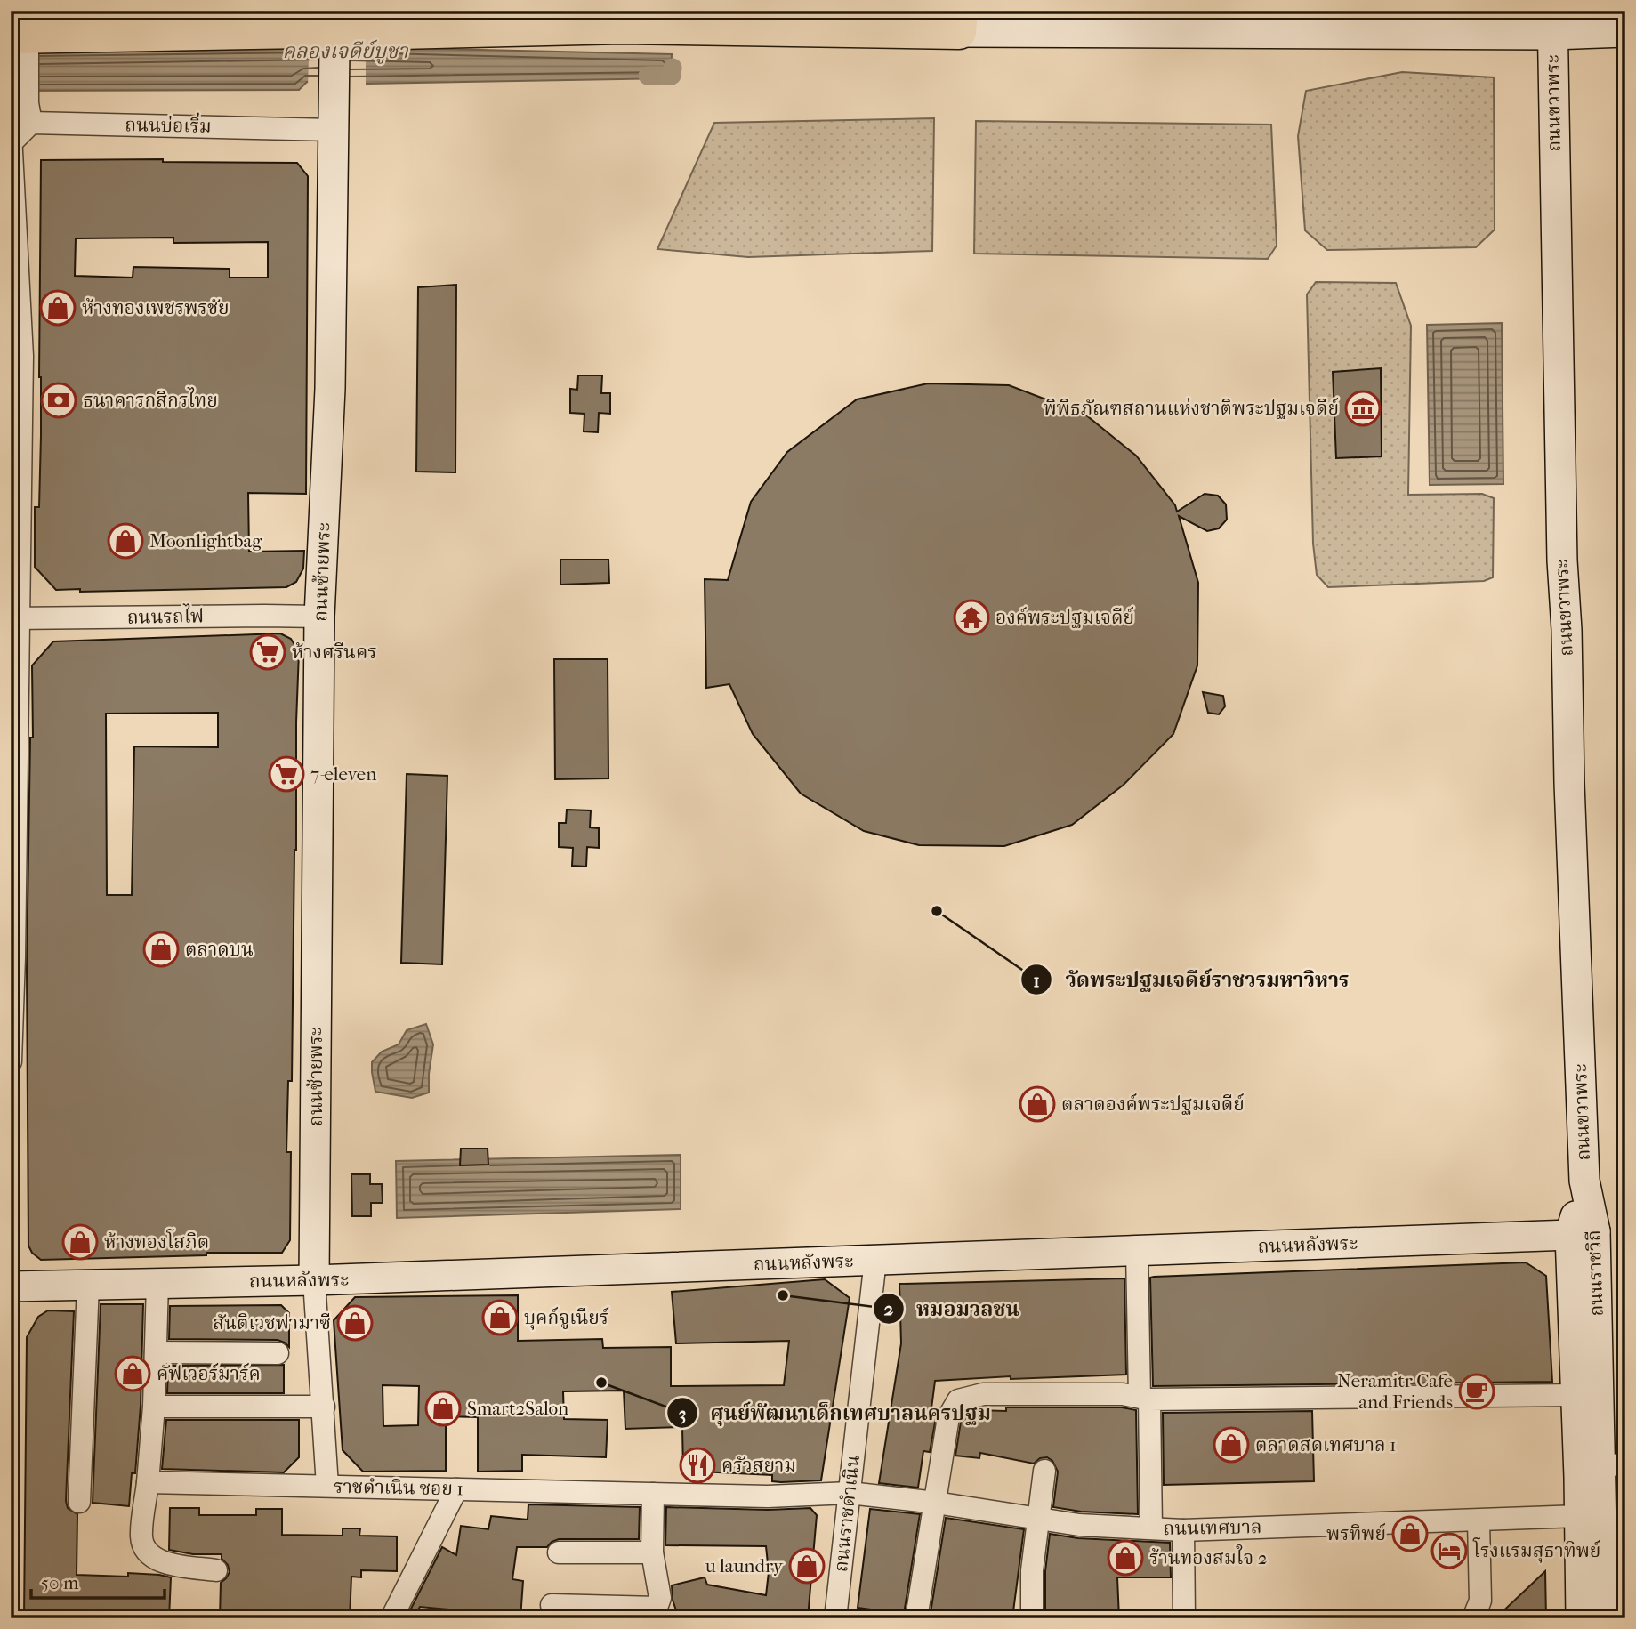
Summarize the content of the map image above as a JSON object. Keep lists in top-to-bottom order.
{
  "streets": {
    "main road": [
      "ถนนขวาพระ",
      "ถนนซ้ายพระ",
      "ถนนหลังพระ",
      "ถนนราชวิถี"
    ],
    "street": [
      "ถนนบ่อเริ่ม",
      "ถนนรถไฟ",
      "ราชดำเนิน ซอย 1",
      "ถนนราชดำเนิน",
      "ถนนเทศบาล"
    ]
  },
  "crossings": [
    ["ถนนขวาพระ", "ถนนราชวิถี"],
    ["ถนนบ่อเริ่ม", "ถนนซ้ายพระ"],
    ["ถนนซ้ายพระ", "ถนนรถไฟ"],
    ["ถนนซ้ายพระ", "ถนนหลังพระ"],
    ["ถนนหลังพระ", "ถนนราชวิถี"],
    ["ถนนหลังพระ", "ถนนราชดำเนิน"],
    ["ถนนราชวิถี", "ถนนเทศบาล"],
    ["ราชดำเนิน ซอย 1", "ถนนราชดำเนิน"],
    ["ราชดำเนิน ซอย 1", "ถนนเทศบาล"],
    ["ถนนราชดำเนิน", "ถนนเทศบาล"]
  ],
  "water": ["คลองเจดีย์บูชา"],
  "places": {
    "shop": [
      "ห้างทองเพชรพรชัย",
      "Moonlightbag",
      "ตลาดบน",
      "ตลาดองค์พระปฐมเจดีย์",
      "ห้างทองโสภิต",
      "บุคก์จูเนียร์",
      "สันติเวชฟามาซี",
      "คัฟเวอร์มาร์ค",
      "Smart2Salon",
      "ตลาดสดเทศบาล 1",
      "พรทิพย์",
      "ร้านทองสมใจ 2",
      "u laundry"
    ],
    "bank": ["ธนาคารกสิกรไทย"],
    "museum": ["พิพิธภัณฑสถานแห่งชาติพระปฐมเจดีย์"],
    "temple": ["องค์พระปฐมเจดีย์"],
    "supermarket": ["ห้างศรีนคร", "7-eleven"],
    "other": ["วัดพระปฐมเจดีย์ราชวรมหาวิหาร", "หมอมวลชน", "ศุนย์พัฒนาเด็กเทศบาลนครปฐม"],
    "cafe": ["Neramitr Cafe and Friends"],
    "restaurant": ["ครัวสยาม"],
    "hotel": ["โรงแรมสุธาทิพย์"]
  },
  "scale_bar": "50 m"
}
